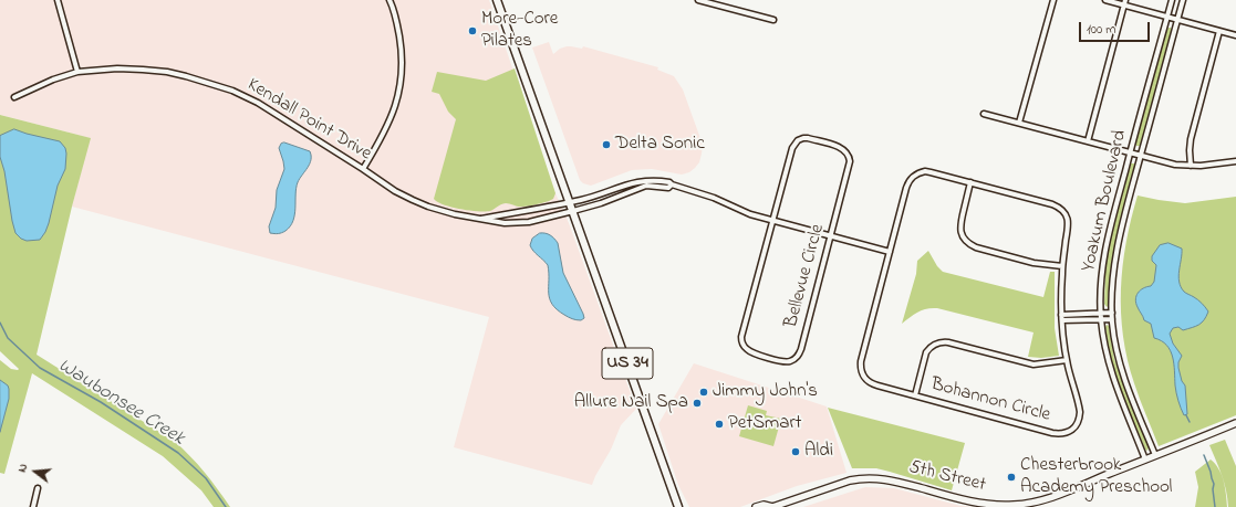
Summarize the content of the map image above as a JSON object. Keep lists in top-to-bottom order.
{
  "streets": {
    "main road": ["US 34"],
    "street": [
      "Kendall Point Drive",
      "Yoakum Boulevard",
      "Bellevue Circle",
      "Bohannon Circle",
      "5th Street"
    ]
  },
  "crossings": [
    ["Kendall Point Drive", "Bellevue Circle"],
    ["Kendall Point Drive", "US 34"],
    ["Kendall Point Drive", "Bohannon Circle"],
    ["Yoakum Boulevard", "5th Street"]
  ],
  "water": ["Waubonsee Creek"],
  "places": [
    "More-Core Pilates",
    "Delta Sonic",
    "Jimmy John's",
    "Allure Nail Spa",
    "PetSmart",
    "Aldi",
    "Chesterbrook Academy Preschool"
  ],
  "scale_bar": "100 m",
  "north": "left"
}
